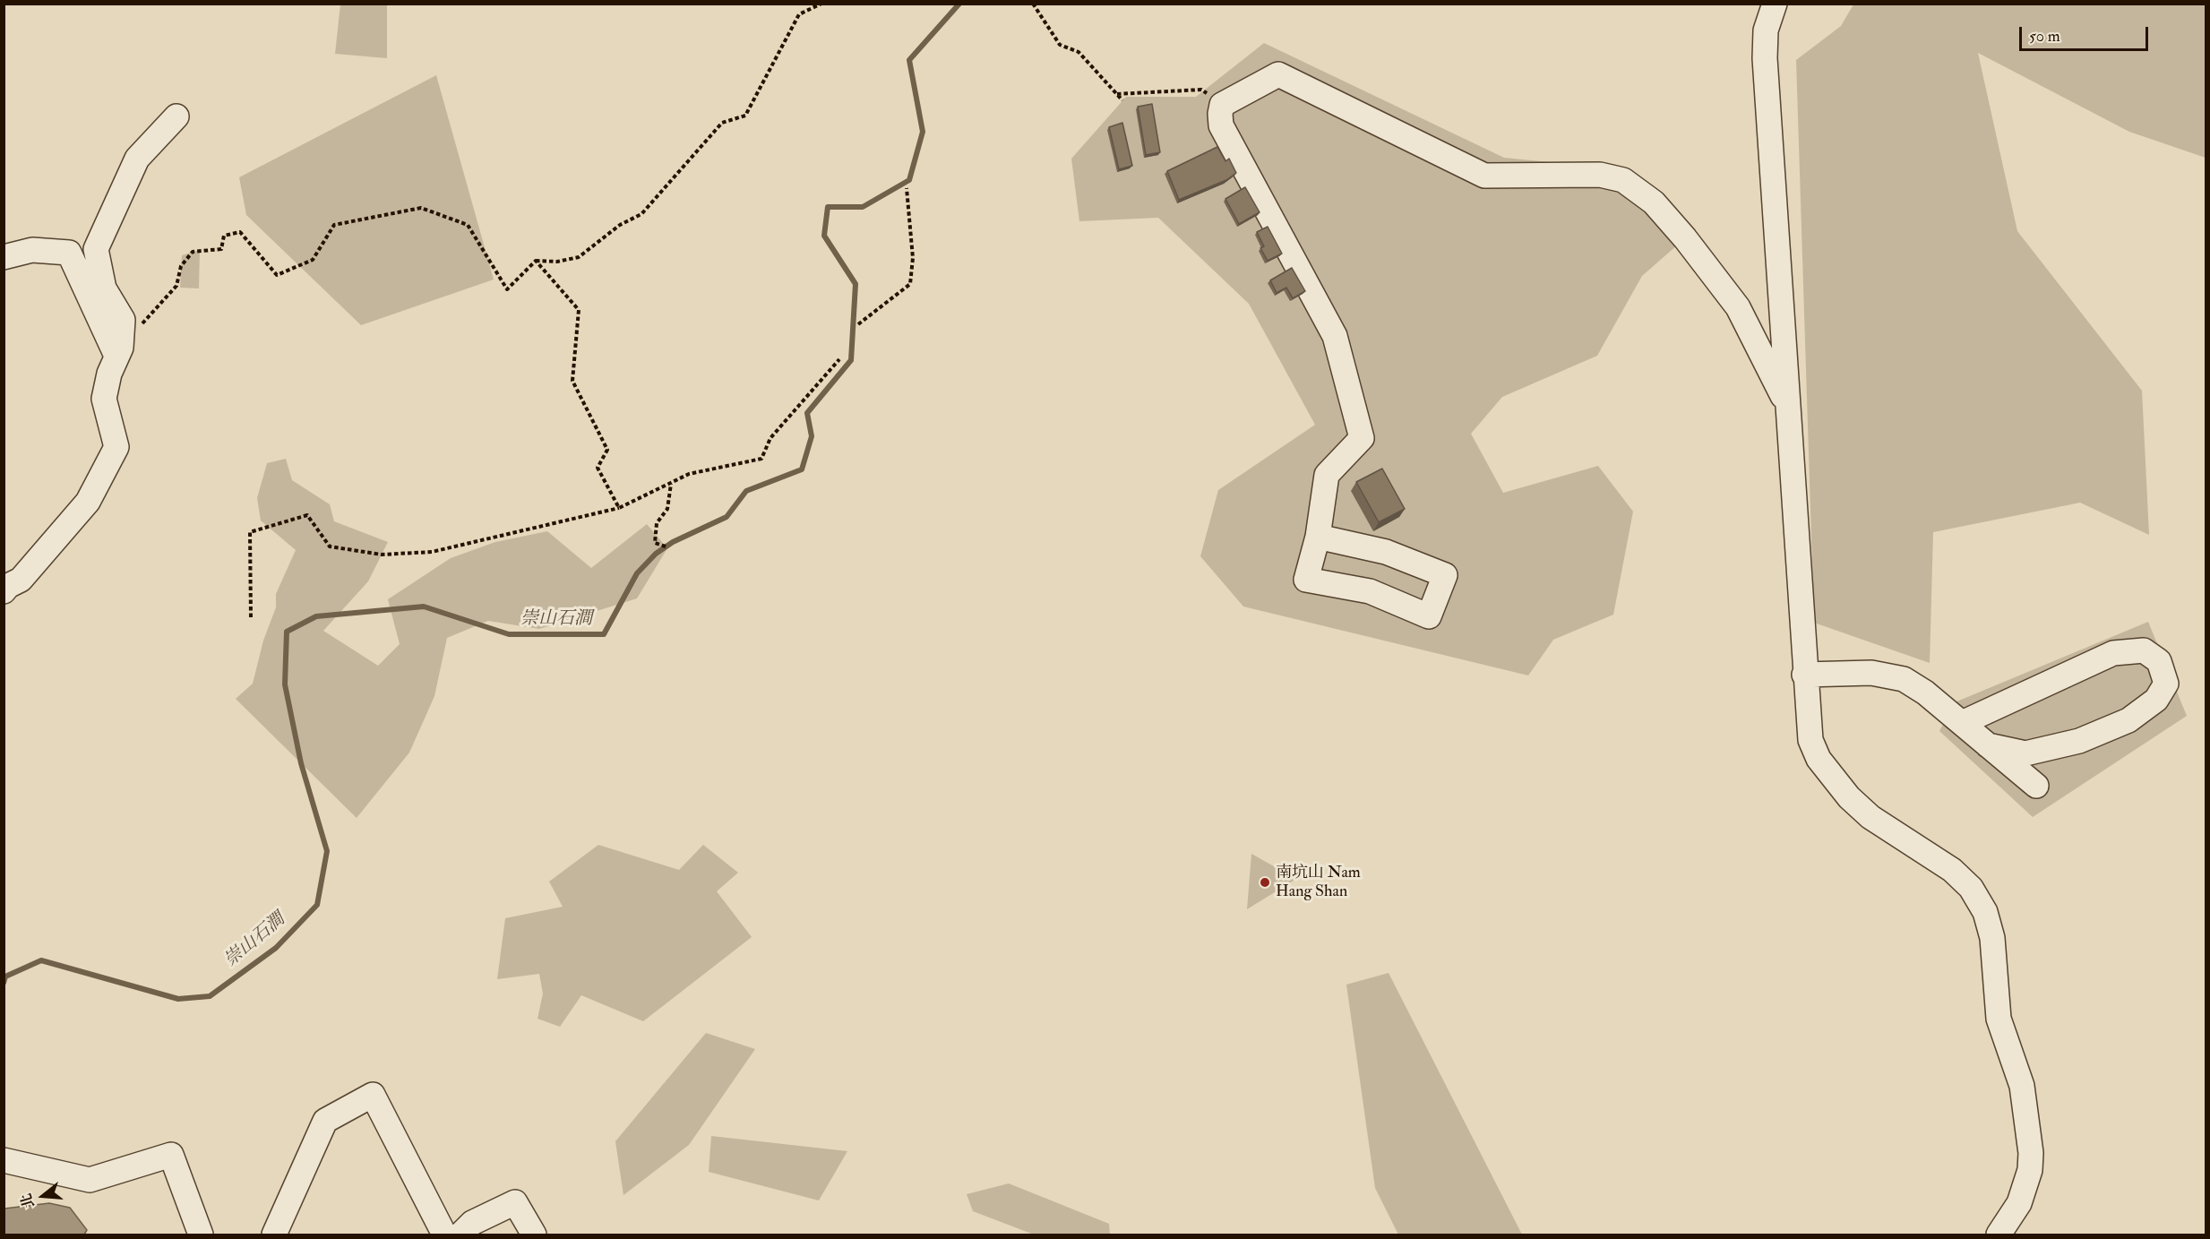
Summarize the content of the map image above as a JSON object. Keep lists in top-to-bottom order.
{
  "water": ["崇山石澗"],
  "places": ["南坑山 Nam Hang Shan"],
  "scale_bar": "50 m",
  "north": "left"
}
